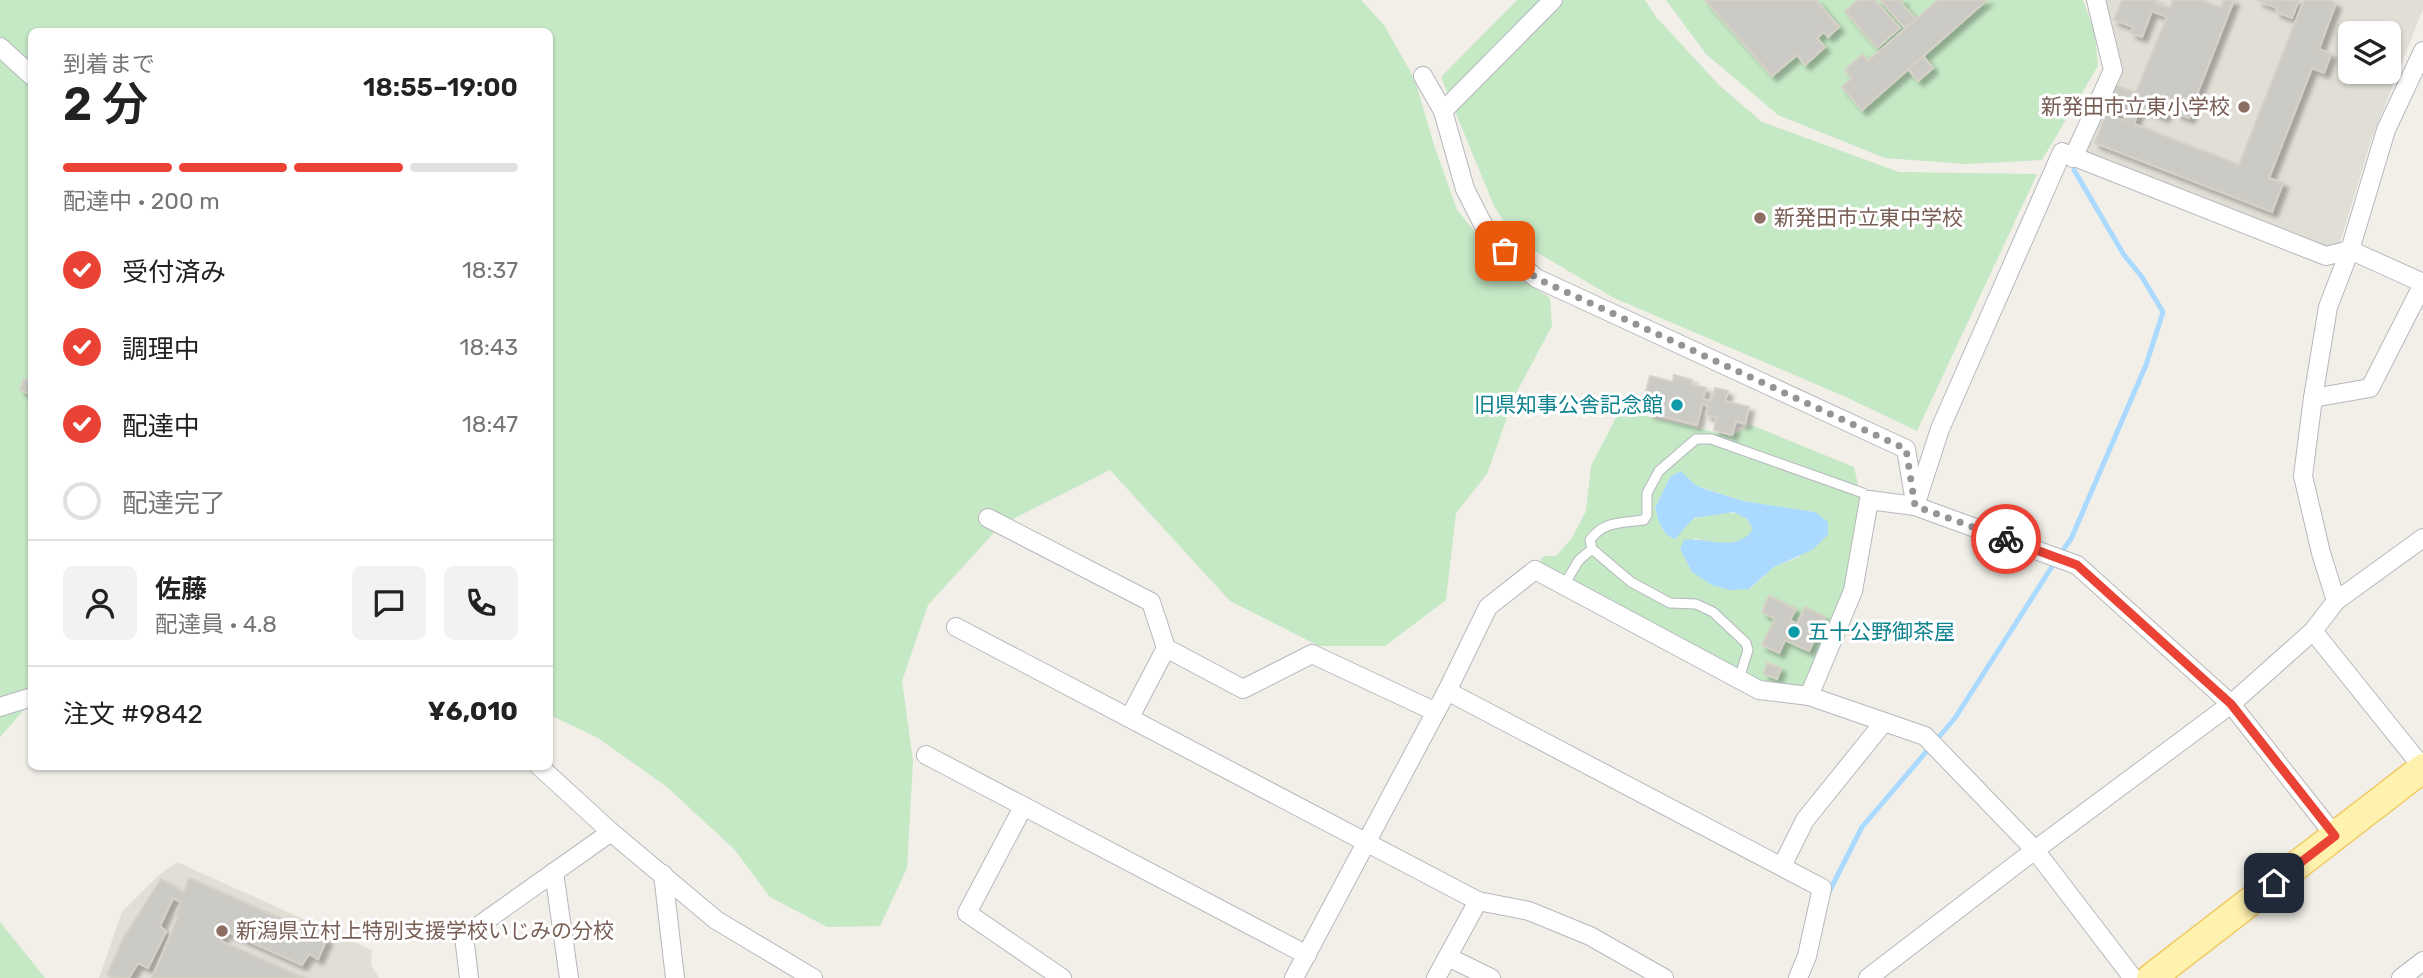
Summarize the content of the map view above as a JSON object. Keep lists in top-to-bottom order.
{
  "places": [
    "新発田市立東小学校",
    "新発田市立東中学校",
    "旧県知事公舎記念館",
    "五十公野御茶屋",
    "新潟県立村上特別支援学校いじみの分校"
  ],
  "page": {
    "heading": ["2 分", "到着まで", "18:55–19:00"],
    "panel": [
      "佐藤",
      "配達員 · 4.8",
      "注文 #9842",
      "¥6,010"
    ],
    "bar": "配達中 · 200 m",
    "list": [
      ["受付済み", "18:37"],
      ["調理中", "18:43"],
      ["配達中", "18:47"],
      "配達完了"
    ]
  }
}
